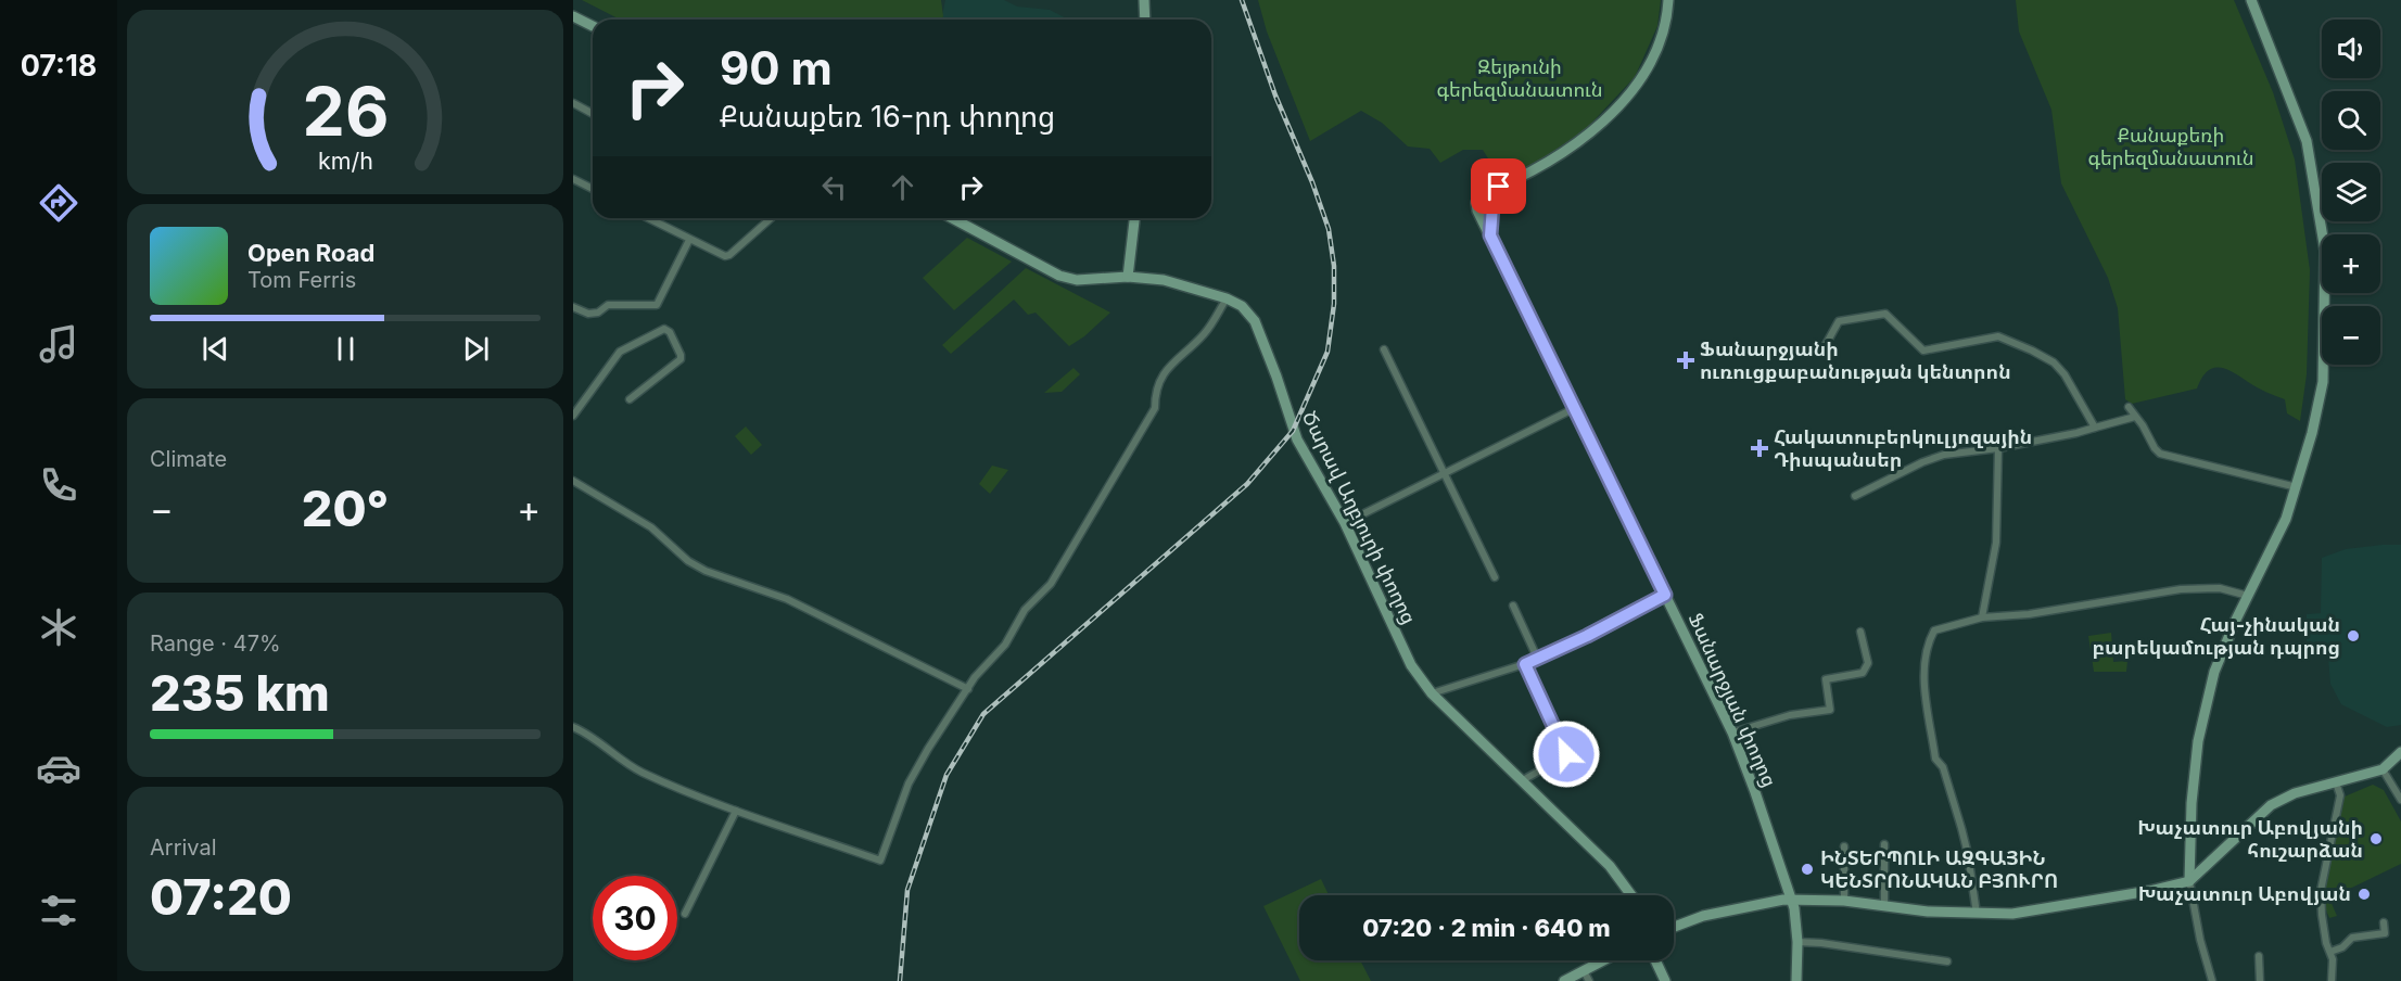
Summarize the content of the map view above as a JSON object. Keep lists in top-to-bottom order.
{
  "streets": {
    "street": ["Ծարավ Աղբյուրի փողոց", "Ֆանարջյան փողոց"]
  },
  "parks": ["Զեյթունի գերեզմանատուն", "Քանաքեռի գերեզմանատուն"],
  "places": {
    "health": ["Ֆանարջյանի ուռուցքաբանության կենտրոն", "Հակատուբերկուլյոզային Դիսպանսեր"],
    "other": [
      "Հայ-չինական բարեկամության դպրոց",
      "Խաչատուր Աբովյանի հուշարձան",
      "ԻՆՏԵՐՊՈԼԻ ԱԶԳԱՅԻՆ ԿԵՆՏՐՈՆԱԿԱՆ ԲՅՈՒՐՈ",
      "Խաչատուր Աբովյան"
    ]
  },
  "page": {
    "tabs": "07:18",
    "map_buttons": ["+", "−"],
    "turn": ["90 m", "Քանաքեռ 16-րդ փողոց"],
    "song": ["Open Road", "Tom Ferris"],
    "tile": [
      "Climate",
      ["Range · 47%", "235 km"],
      ["Arrival", "07:20"]
    ],
    "heat": ["−", "20°", "+"],
    "limit": "30",
    "trip": "07:20 · 2 min · 640 m",
    "gauge": ["26", "km/h"]
  }
}
